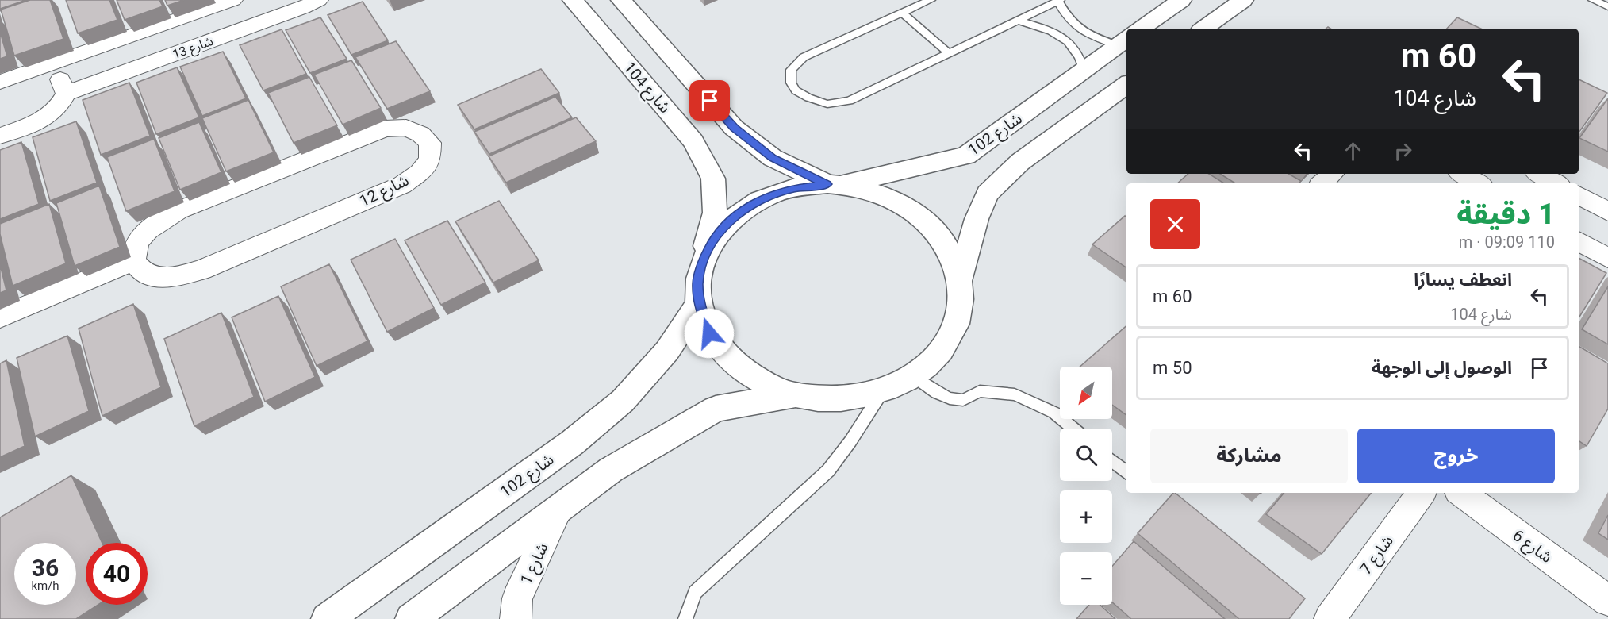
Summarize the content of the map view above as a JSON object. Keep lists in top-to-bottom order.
{
  "streets": {
    "street": [
      "شارع 13",
      "شارع 104",
      "شارع 102",
      "شارع 12",
      "شارع 6",
      "شارع 7",
      "شارع 1"
    ]
  },
  "north": "bottom left",
  "page": {
    "turn": ["60 m", "شارع 104"],
    "heading": ["1 دقيقة", "110 m · 09:09"],
    "list": [
      {
        "name": "انعطف يسارًا",
        "note": "شارع 104",
        "value": "60 m"
      },
      {
        "name": "الوصول إلى الوجهة",
        "value": "50 m"
      }
    ],
    "map_buttons": ["+", "−"],
    "buttons": ["خروج", "مشاركة"],
    "speed": "36 km/h",
    "limit": "40"
  }
}
